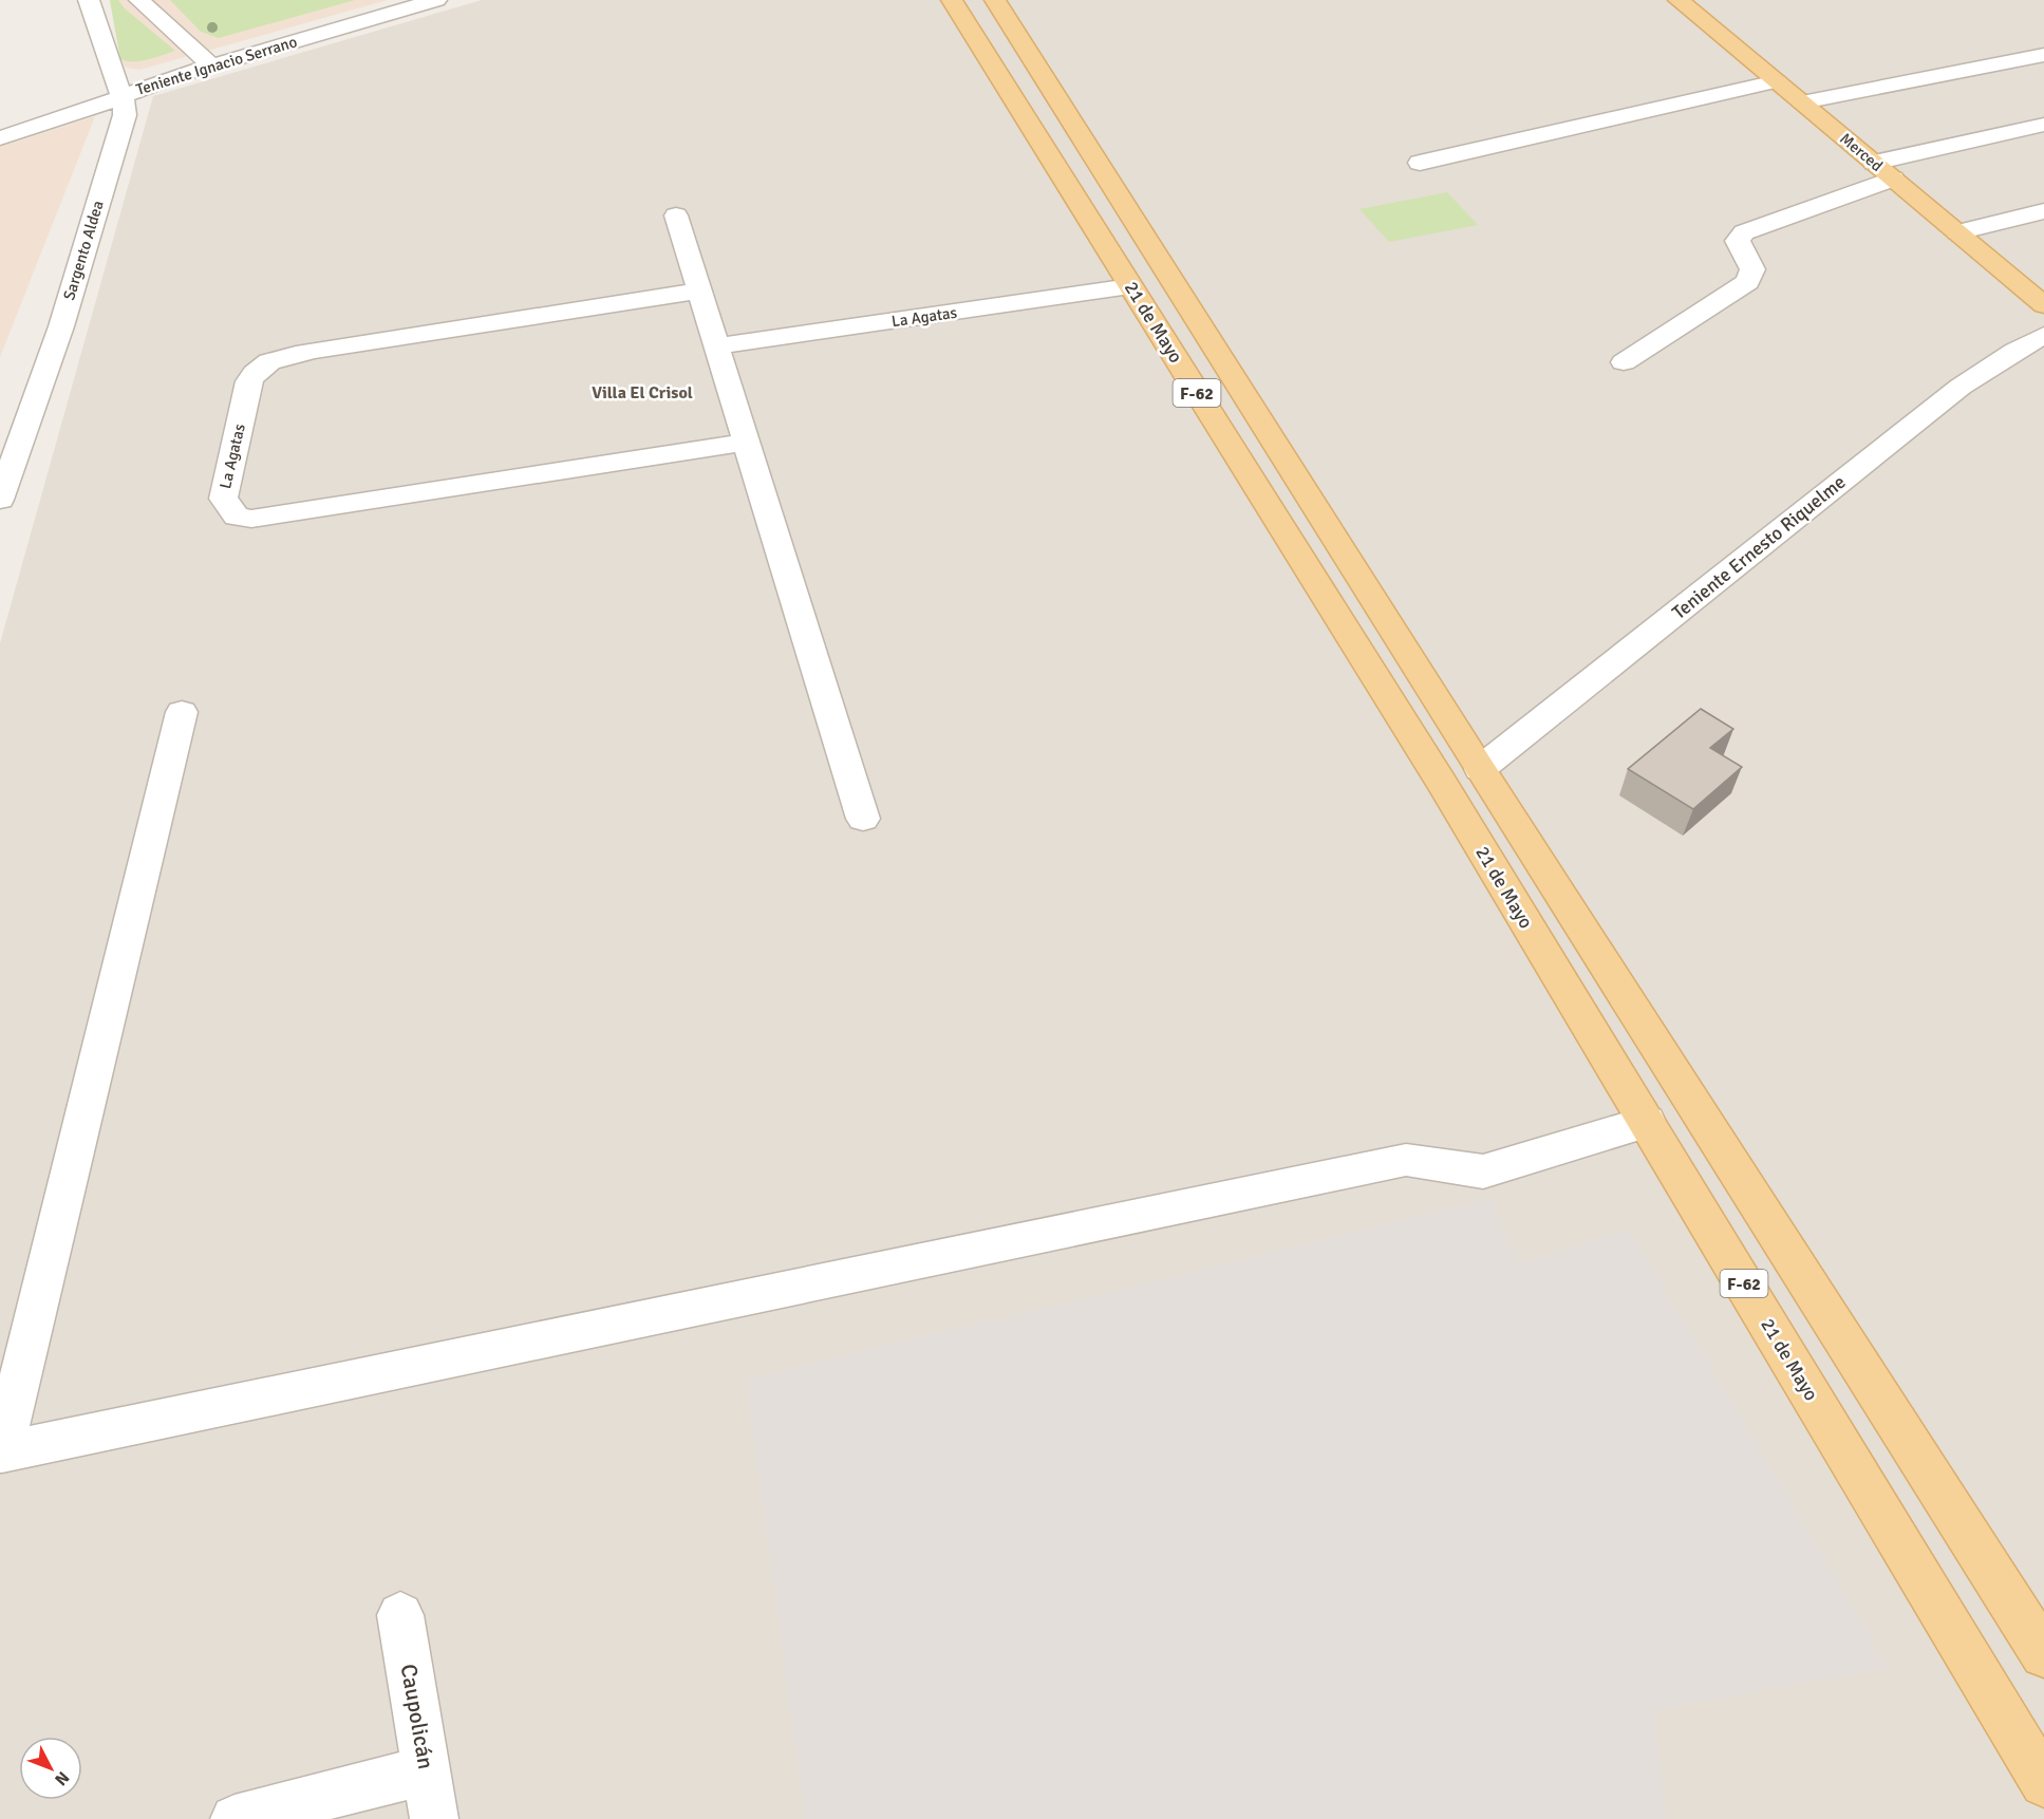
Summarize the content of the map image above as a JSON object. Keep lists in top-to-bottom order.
{
  "streets": {
    "main road": ["Merced", "21 de Mayo", "F-62"],
    "street": [
      "Teniente Ignacio Serrano",
      "Sargento Aldea",
      "La Agatas",
      "Teniente Ernesto Riquelme",
      "Caupolicán"
    ]
  },
  "crossings": [
    ["Teniente Ignacio Serrano", "Sargento Aldea"],
    ["La Agatas", "21 de Mayo"],
    ["21 de Mayo", "Teniente Ernesto Riquelme"]
  ],
  "districts": ["Villa El Crisol"],
  "north": "bottom right"
}
